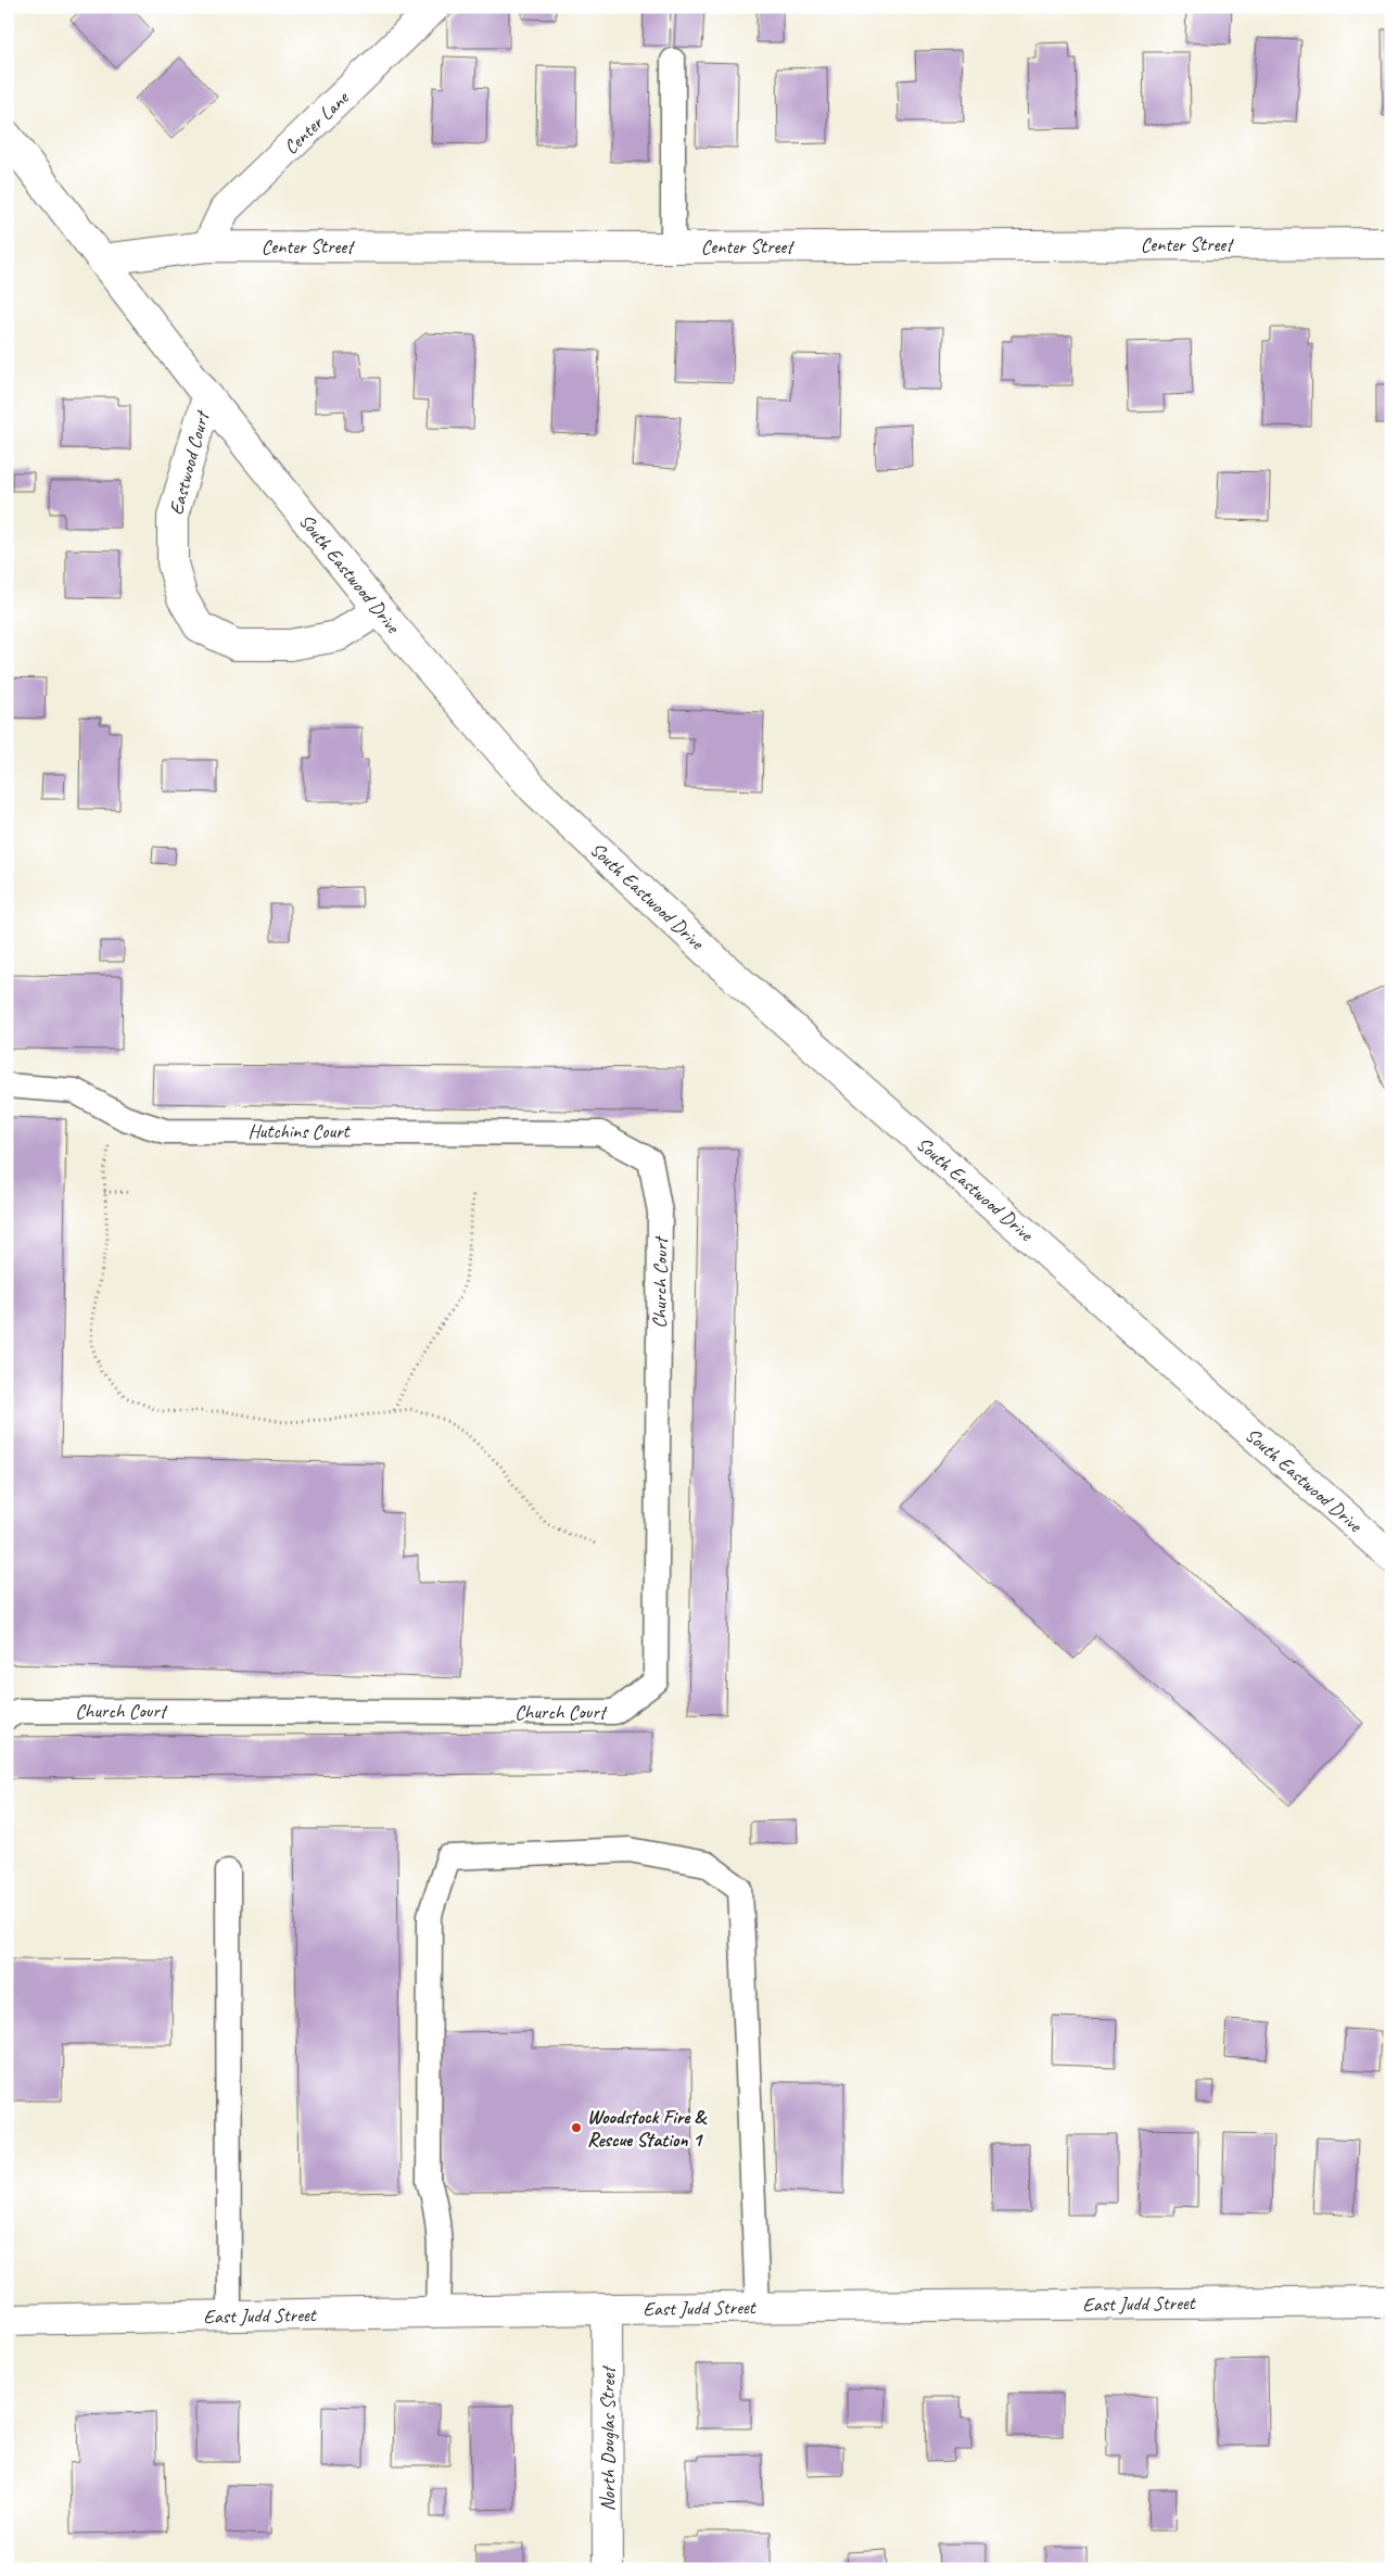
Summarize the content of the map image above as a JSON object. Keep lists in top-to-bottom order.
{
  "streets": {
    "street": [
      "Center Lane",
      "Center Street",
      "Eastwood Court",
      "South Eastwood Drive",
      "East Judd Street",
      "North Douglas Street"
    ],
    "lane": ["Hutchins Court", "Church Court"]
  },
  "crossings": [
    ["Center Lane", "Center Street"],
    ["Center Street", "South Eastwood Drive"],
    ["Eastwood Court", "South Eastwood Drive"],
    ["Hutchins Court", "Church Court"],
    ["East Judd Street", "North Douglas Street"]
  ],
  "places": ["Woodstock Fire & Rescue Station 1"]
}
